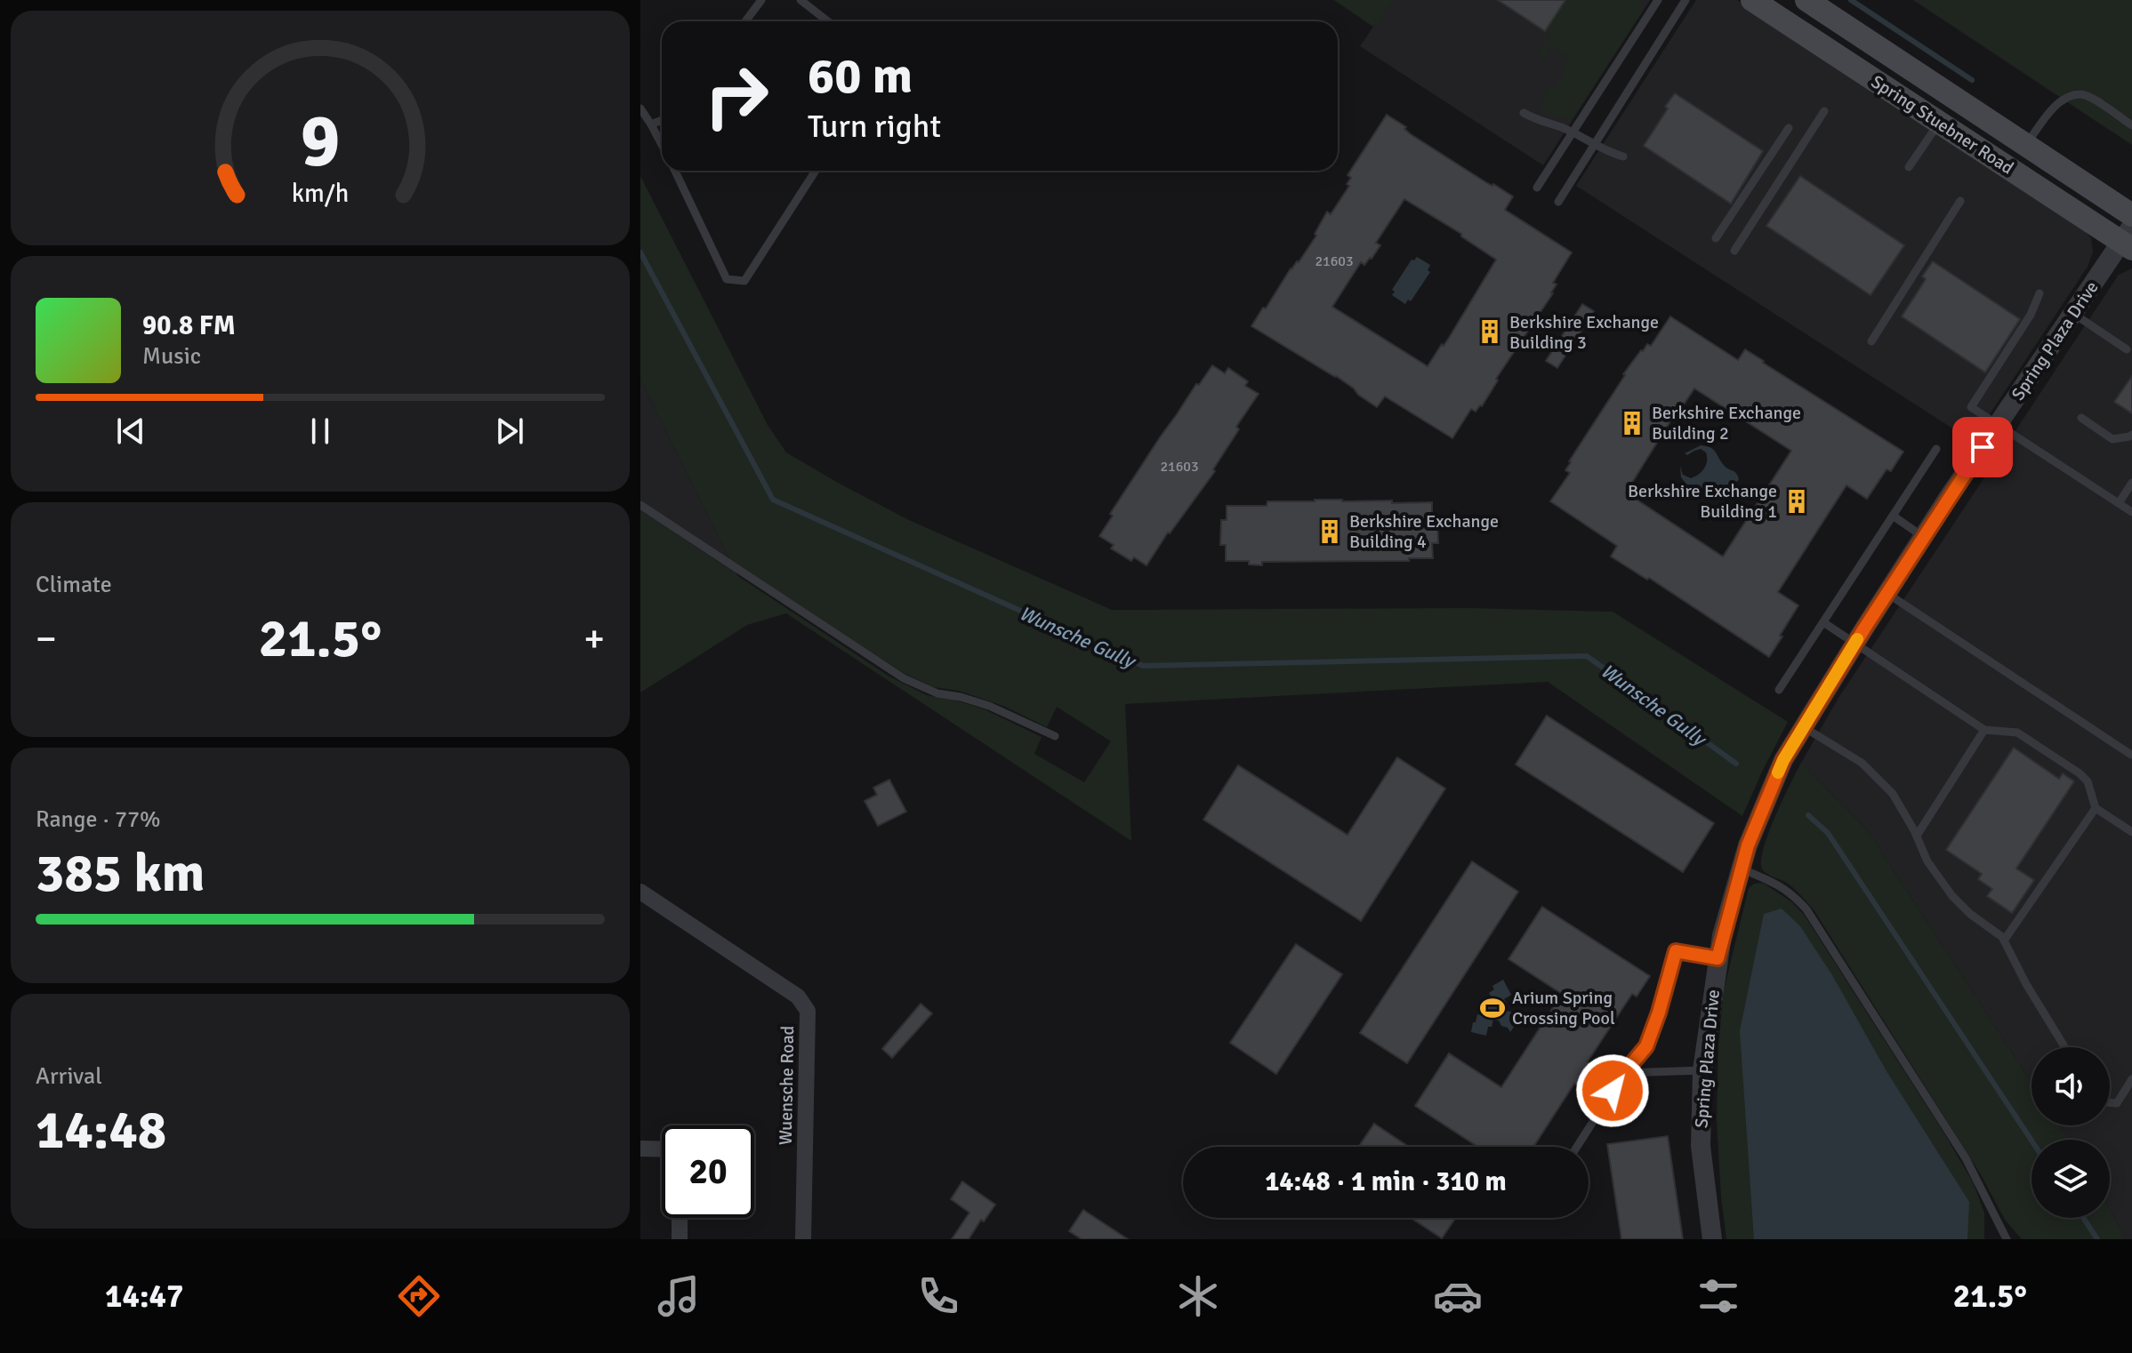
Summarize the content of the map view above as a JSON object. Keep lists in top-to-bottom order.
{
  "streets": {
    "main road": ["Spring Stuebner Road"],
    "street": ["Spring Plaza Drive", "Wuensche Road"]
  },
  "crossings": [
    ["Spring Stuebner Road", "Spring Plaza Drive"]
  ],
  "water": ["Wunsche Gully"],
  "places": {
    "building": [
      "Berkshire Exchange Building 3",
      "Berkshire Exchange Building 2",
      "Berkshire Exchange Building 1",
      "Berkshire Exchange Building 4"
    ],
    "sports": ["Arium Spring Crossing Pool"]
  },
  "house_numbers": ["21603", "21603"],
  "page": {
    "turn": ["60 m", "Turn right"],
    "song": ["90.8 FM", "Music"],
    "tile": [
      "Climate",
      ["Range · 77%", "385 km"],
      ["Arrival", "14:48"]
    ],
    "heat": ["−", "21.5°", "+"],
    "limit": "20",
    "trip": "14:48 · 1 min · 310 m",
    "tabs": ["14:47", "21.5°"],
    "gauge": ["9", "km/h"]
  }
}
